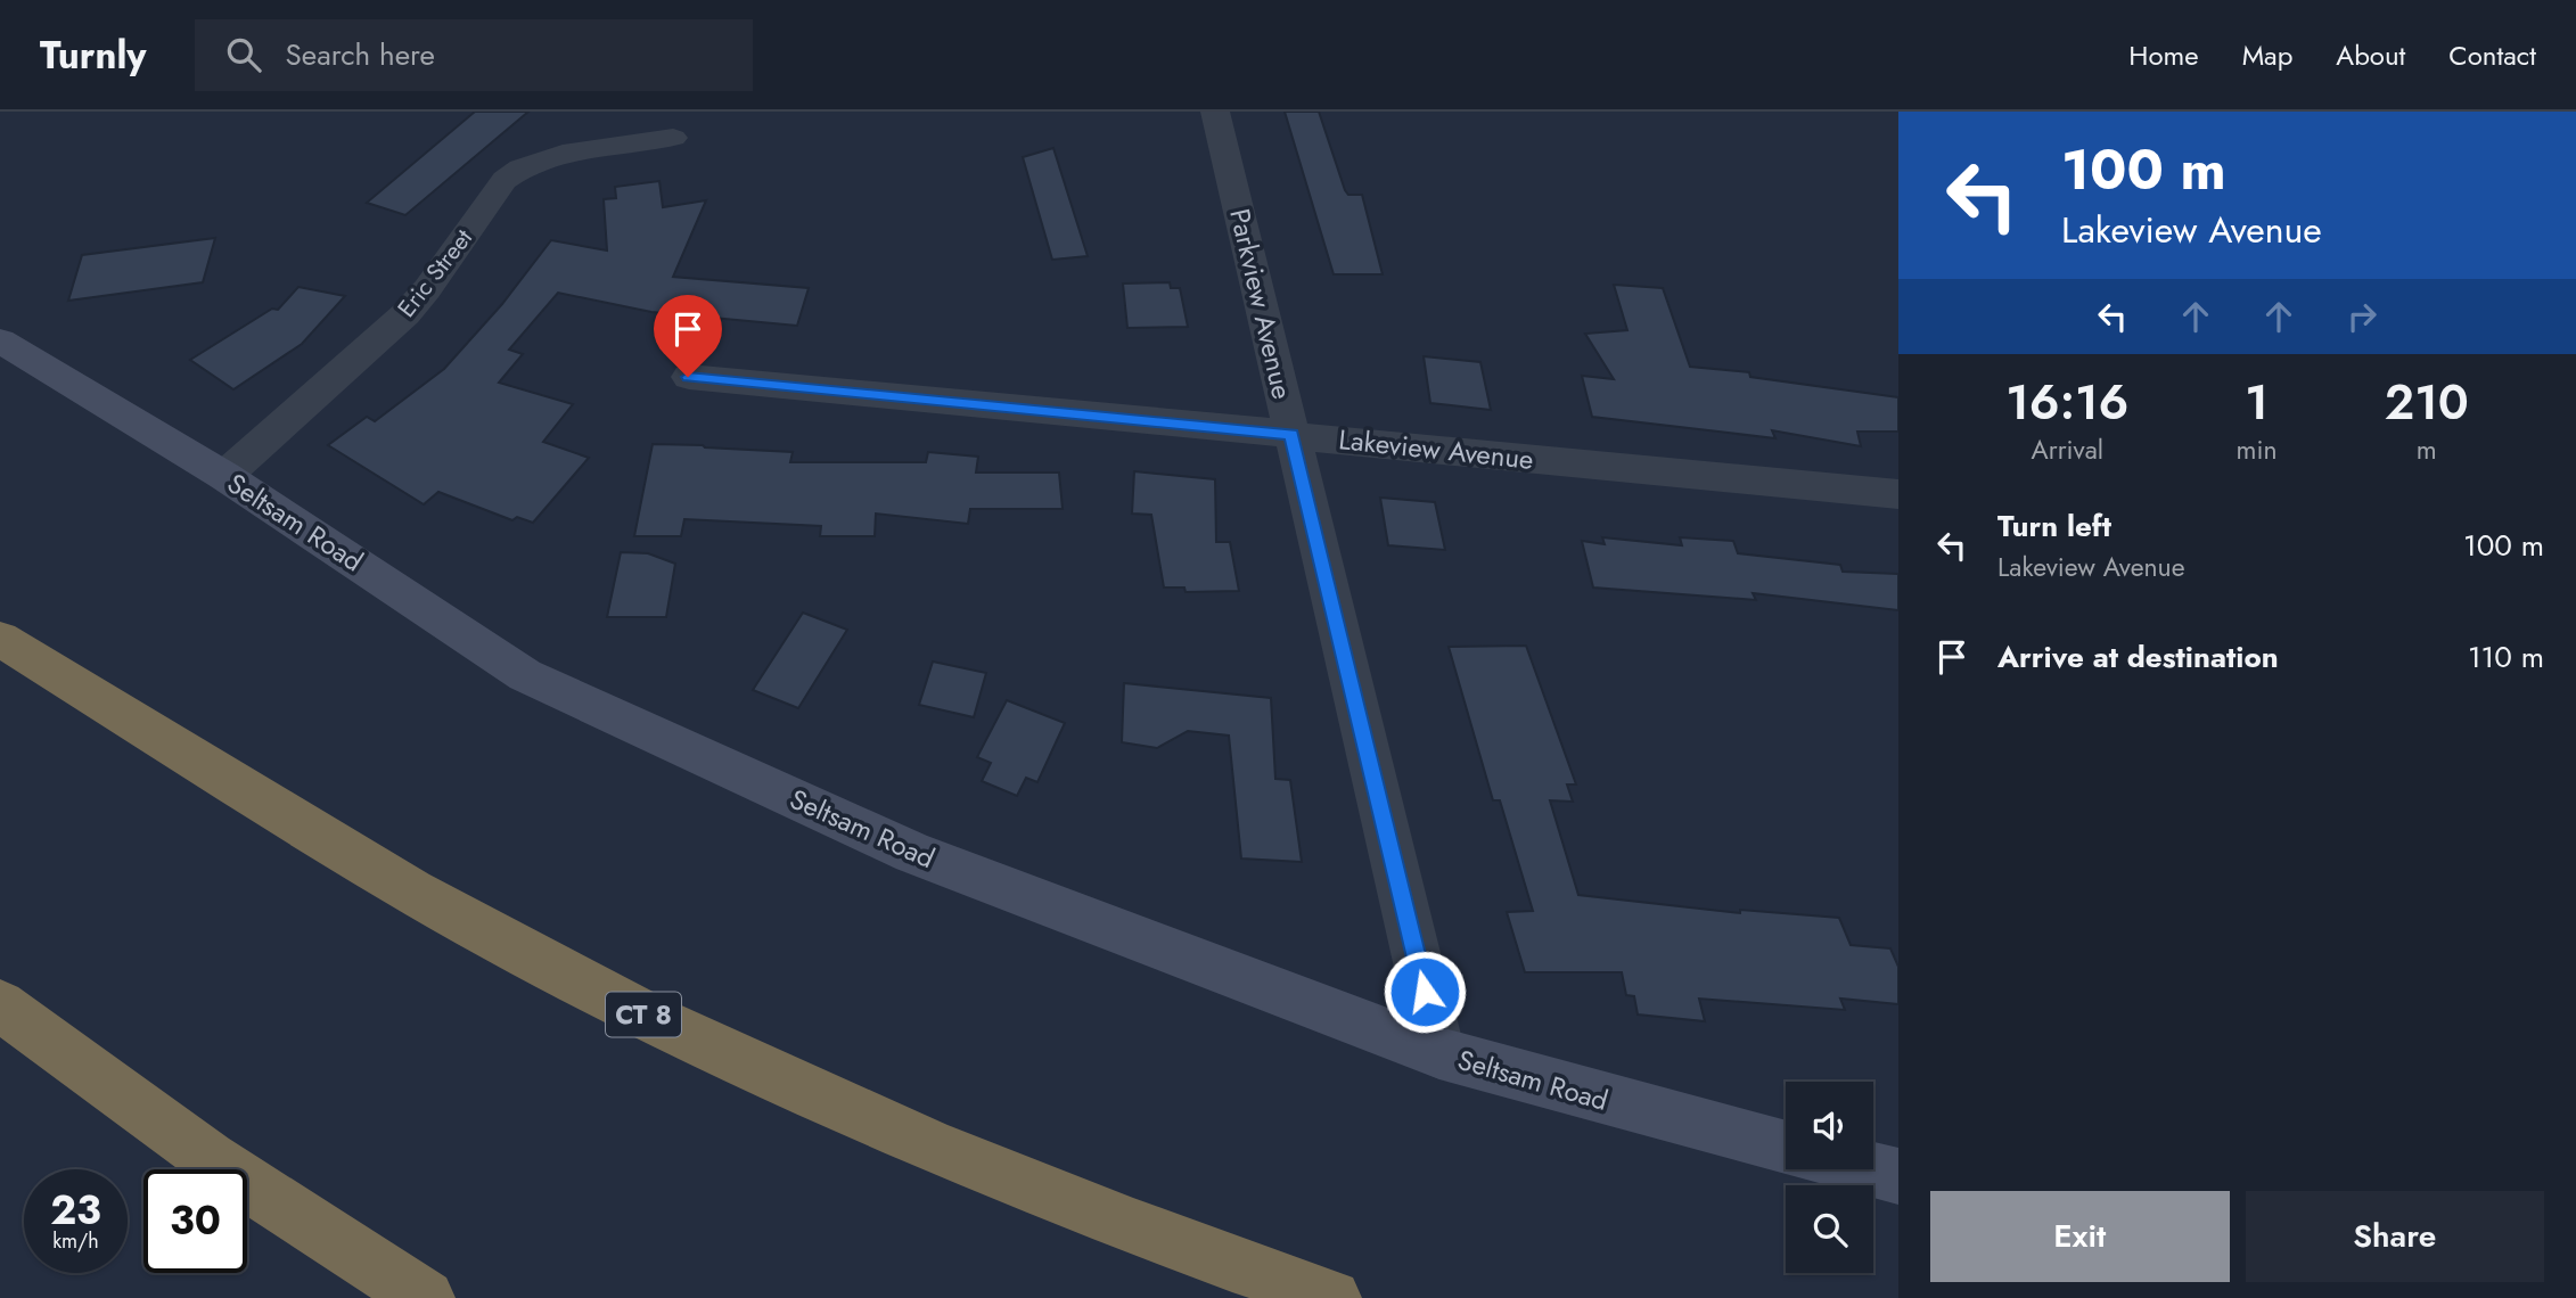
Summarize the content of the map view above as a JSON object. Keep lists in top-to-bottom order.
{
  "streets": {
    "highway": ["CT 8"],
    "main road": ["Seltsam Road"],
    "street": ["Eric Street", "Parkview Avenue", "Lakeview Avenue"]
  },
  "crossings": [
    ["Eric Street", "Seltsam Road"],
    ["Parkview Avenue", "Lakeview Avenue"],
    ["Parkview Avenue", "Seltsam Road"]
  ],
  "page": {
    "header": "Turnly",
    "search": "Search here",
    "nav": [
      "Home",
      "Map",
      "About",
      "Contact"
    ],
    "turn": ["100 m", "Lakeview Avenue"],
    "eta": [
      "16:16",
      "Arrival",
      "1",
      "min",
      "210",
      "m"
    ],
    "list": [
      {
        "name": "Turn left",
        "note": "Lakeview Avenue",
        "value": "100 m"
      },
      {
        "name": "Arrive at destination",
        "value": "110 m"
      }
    ],
    "speed": "23 km/h",
    "limit": "30",
    "buttons": ["Exit", "Share"]
  }
}
